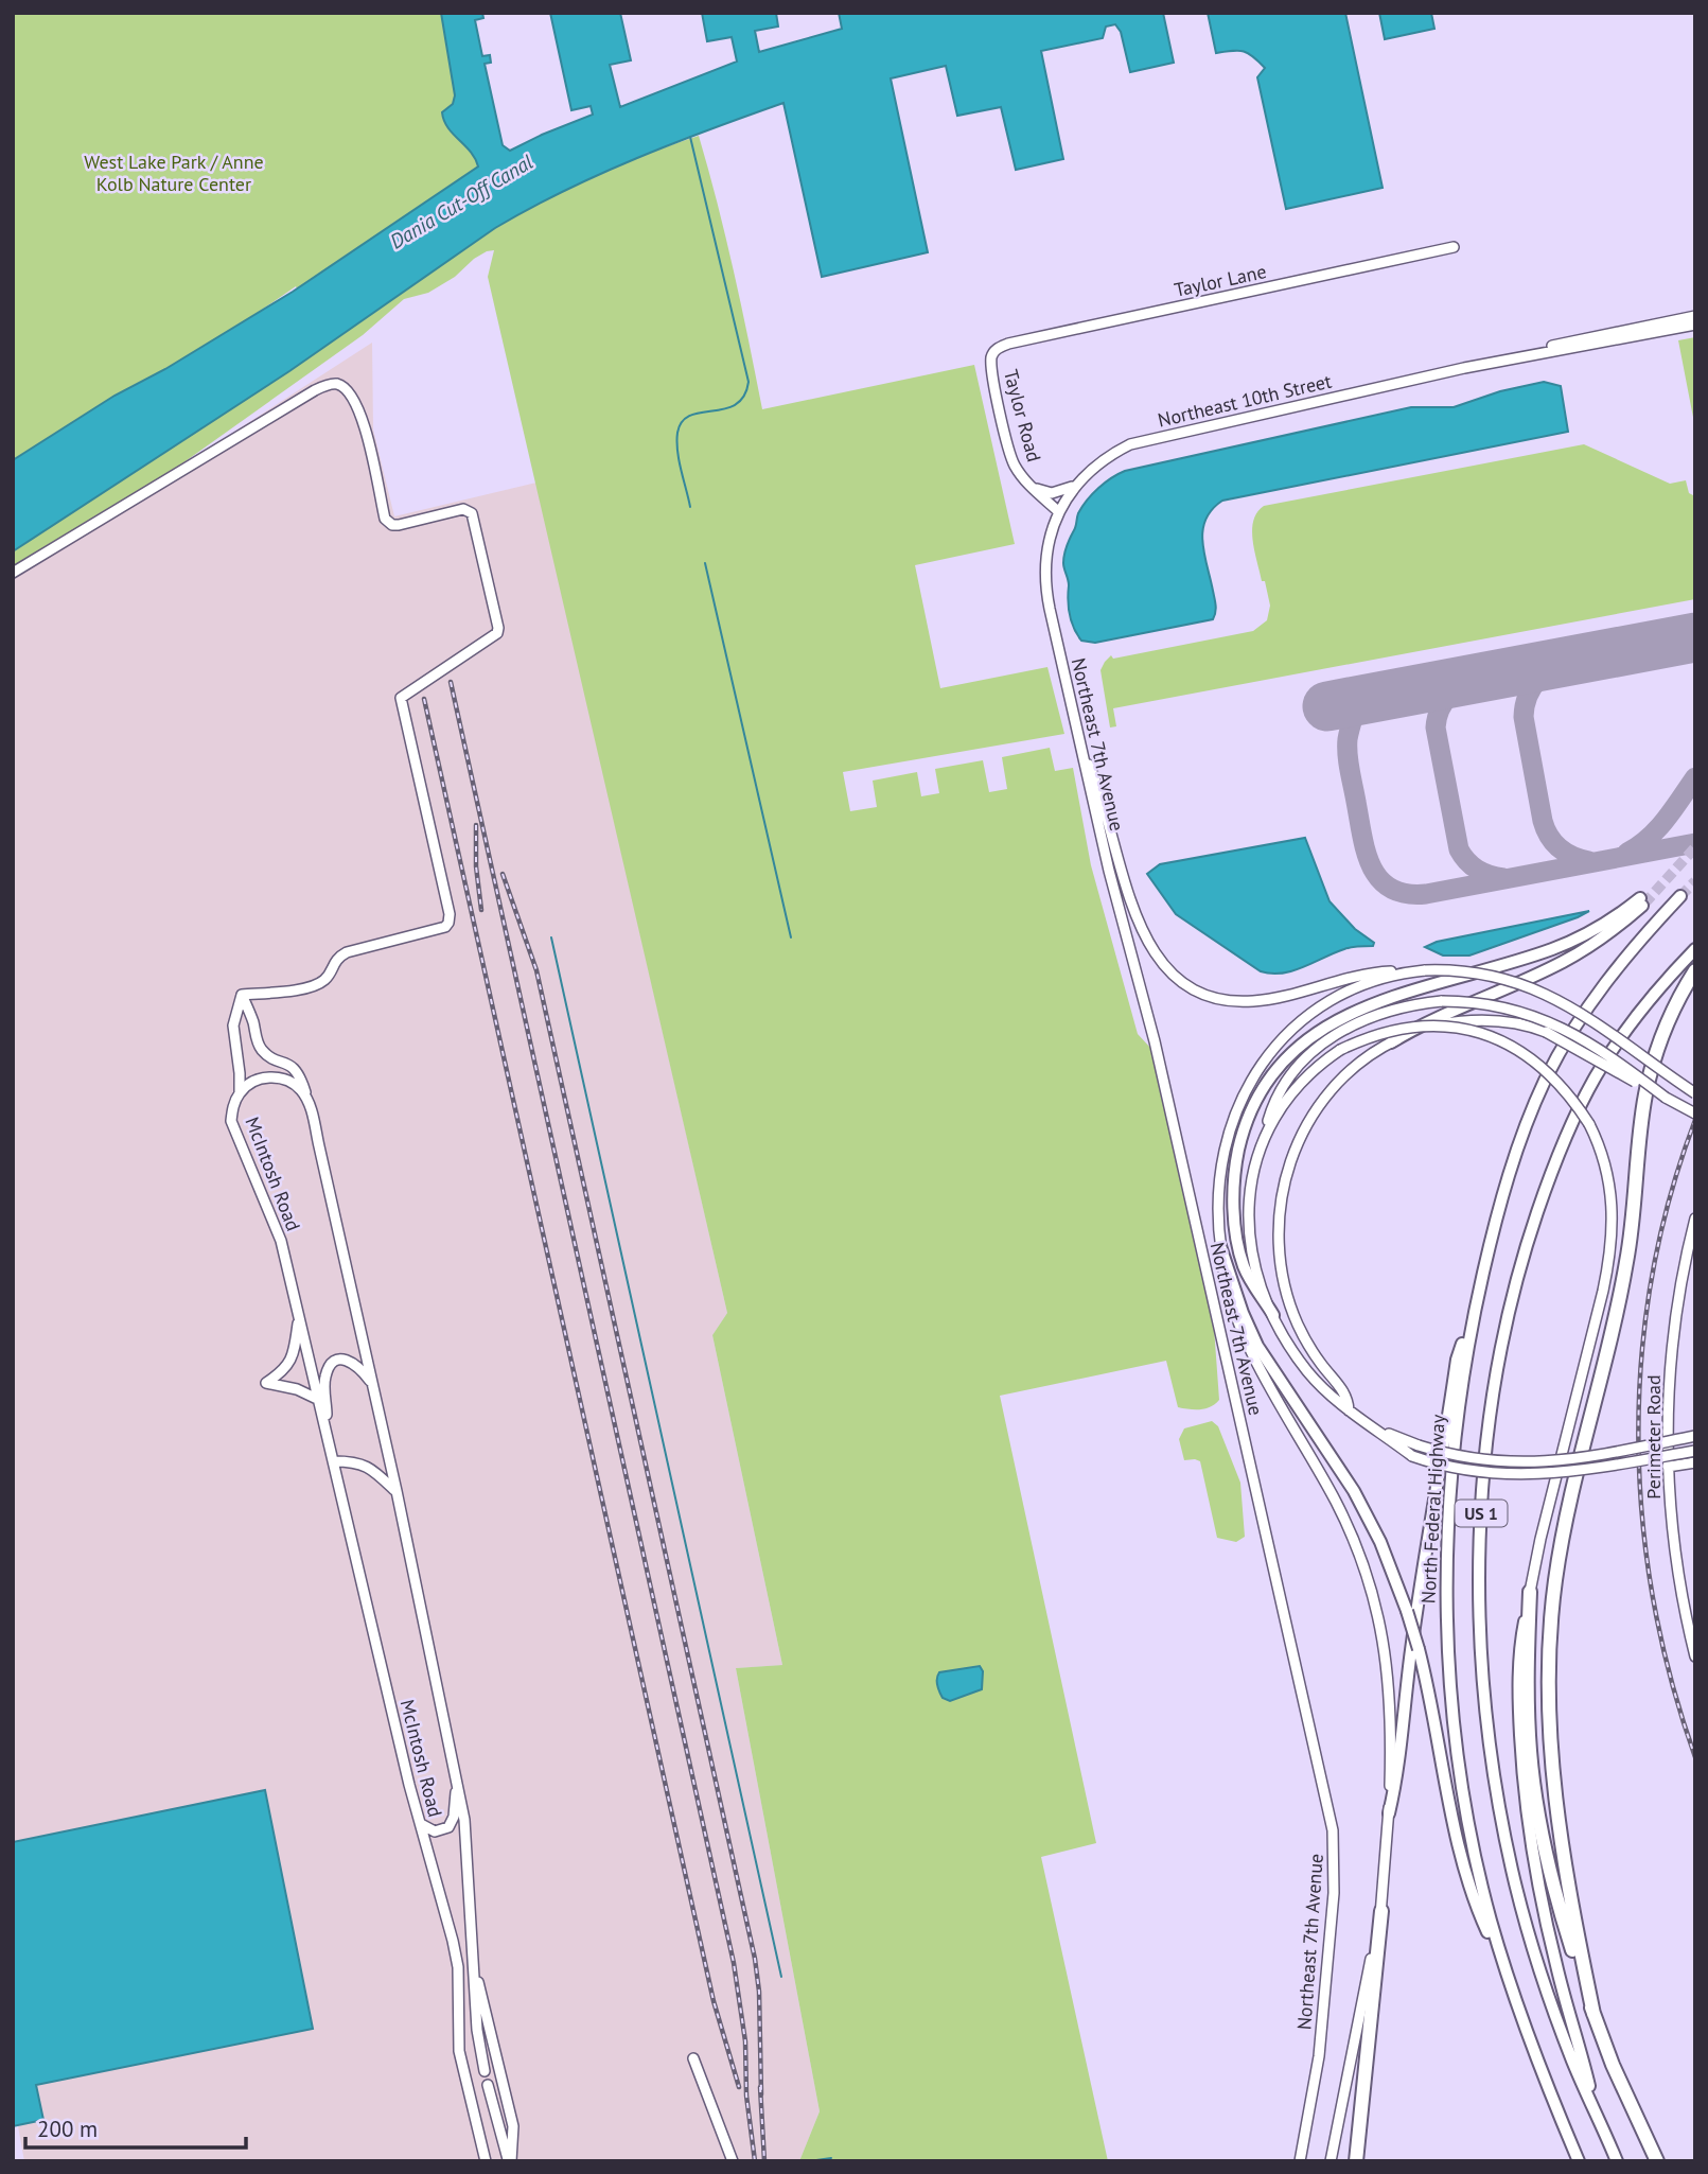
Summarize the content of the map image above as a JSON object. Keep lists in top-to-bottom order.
{
  "streets": {
    "main road": ["North Federal Highway", "US 1"],
    "street": [
      "Taylor Lane",
      "Northeast 10th Street",
      "Taylor Road",
      "Northeast 7th Avenue",
      "McIntosh Road",
      "Perimeter Road"
    ]
  },
  "crossings": [
    ["Taylor Lane", "Taylor Road"],
    ["Northeast 10th Street", "Taylor Road"],
    ["Northeast 10th Street", "Northeast 7th Avenue"],
    ["Taylor Road", "Northeast 7th Avenue"]
  ],
  "water": ["Dania Cut-Off Canal"],
  "parks": ["West Lake Park / Anne Kolb Nature Center"],
  "scale_bar": "200 m"
}
